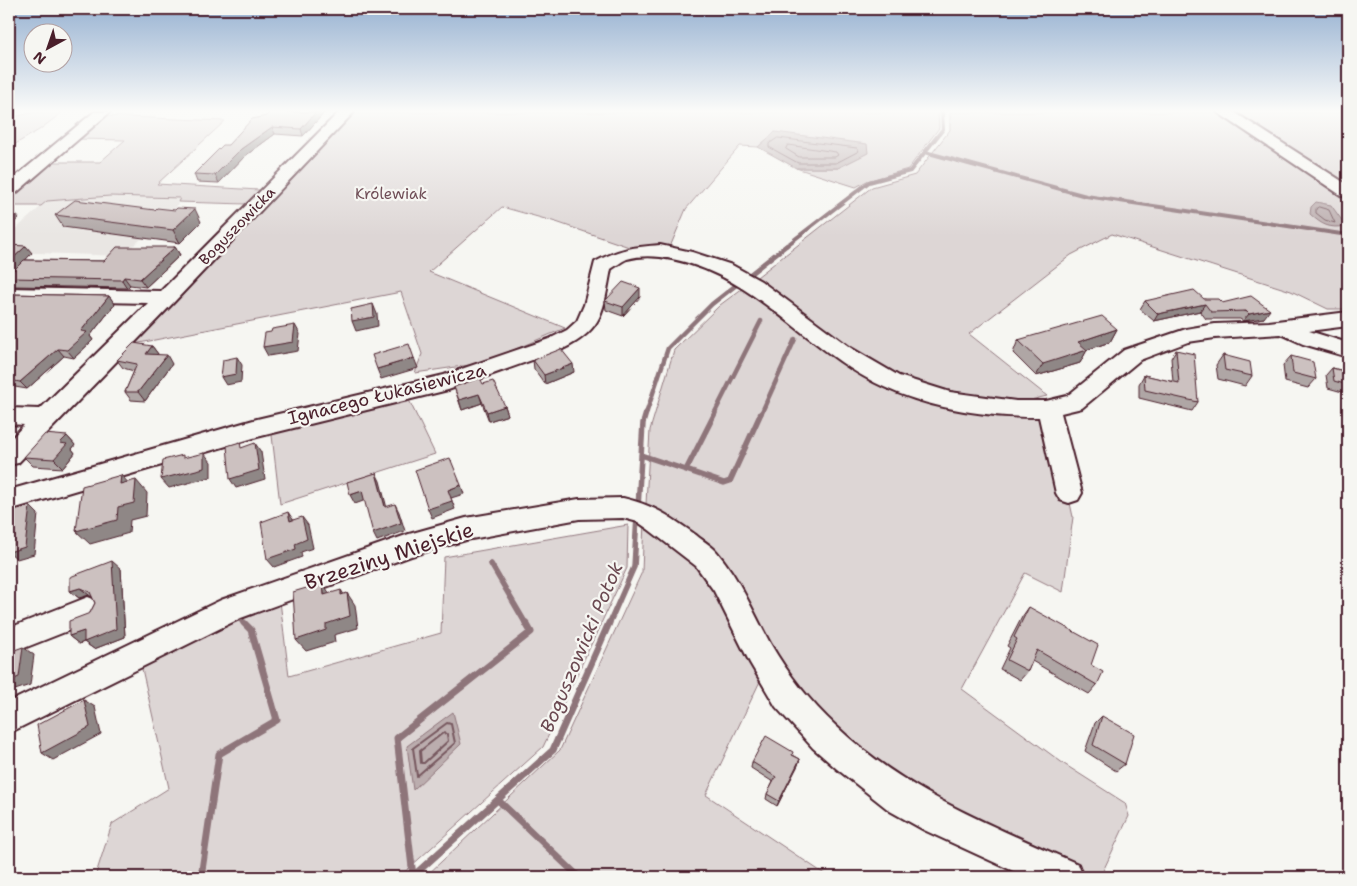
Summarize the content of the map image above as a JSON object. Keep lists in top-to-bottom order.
{
  "streets": {
    "street": ["Boguszowicka", "Ignacego Łukasiewicza", "Brzeziny Miejskie"]
  },
  "water": ["Boguszowicki Potok"],
  "parks": ["Królewiak"],
  "north": "bottom left"
}
